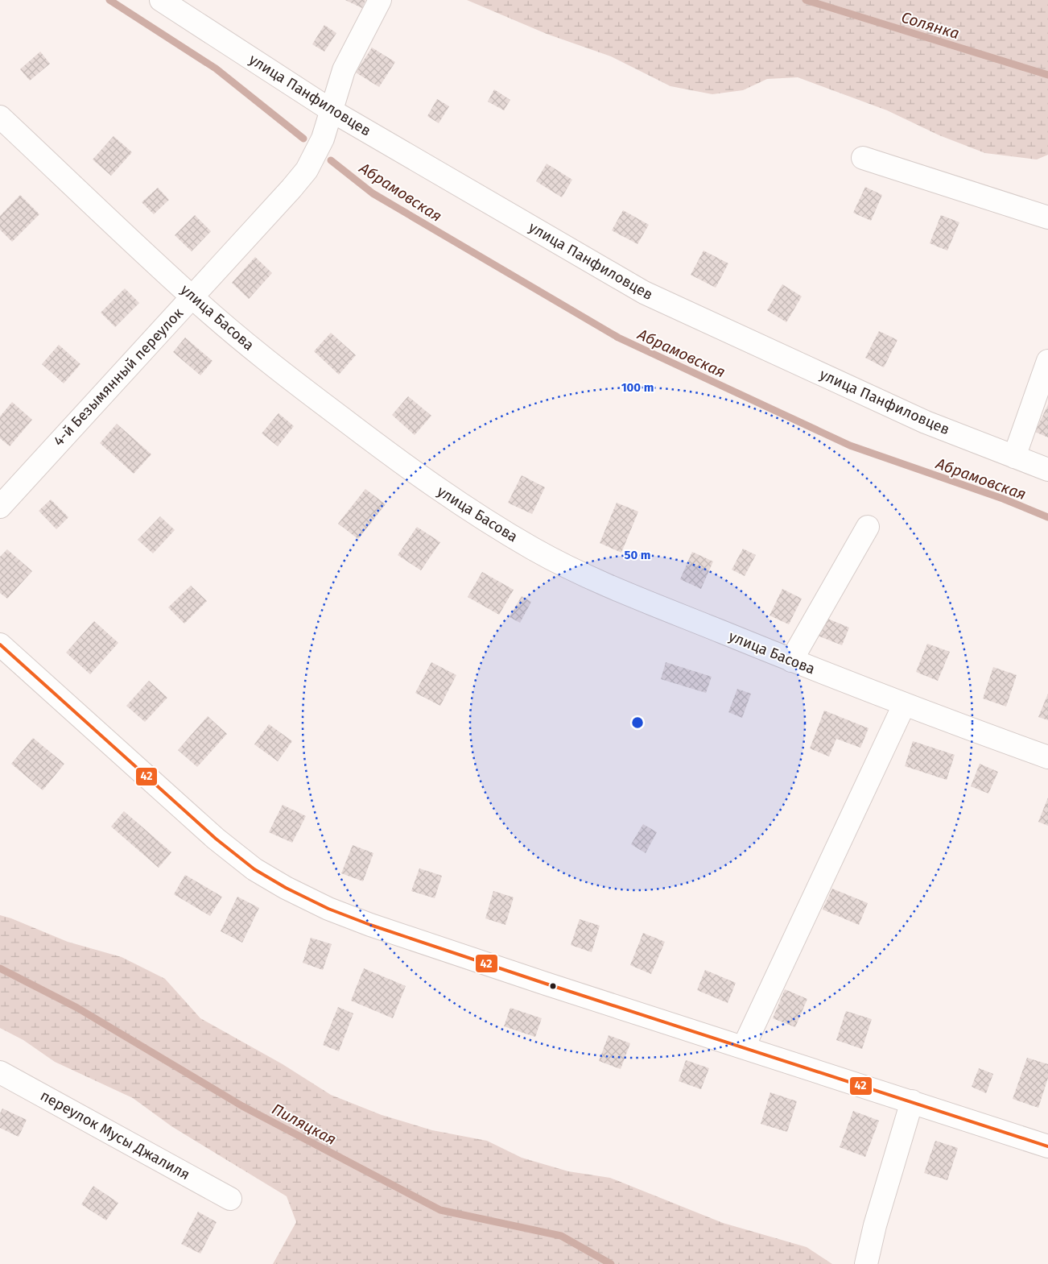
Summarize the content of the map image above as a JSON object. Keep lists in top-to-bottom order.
{
  "streets": {
    "street": [
      "улица Панфиловцев",
      "улица Басова",
      "4-й Безымянный переулок",
      "переулок Мусы Джалиля"
    ]
  },
  "crossings": [
    ["улица Панфиловцев", "4-й Безымянный переулок"],
    ["улица Басова", "4-й Безымянный переулок"]
  ],
  "water": ["Солянка", "Абрамовская", "Пиляцкая"],
  "lines": ["transit line 42"],
  "rings": ["100 m", "50 m"]
}
